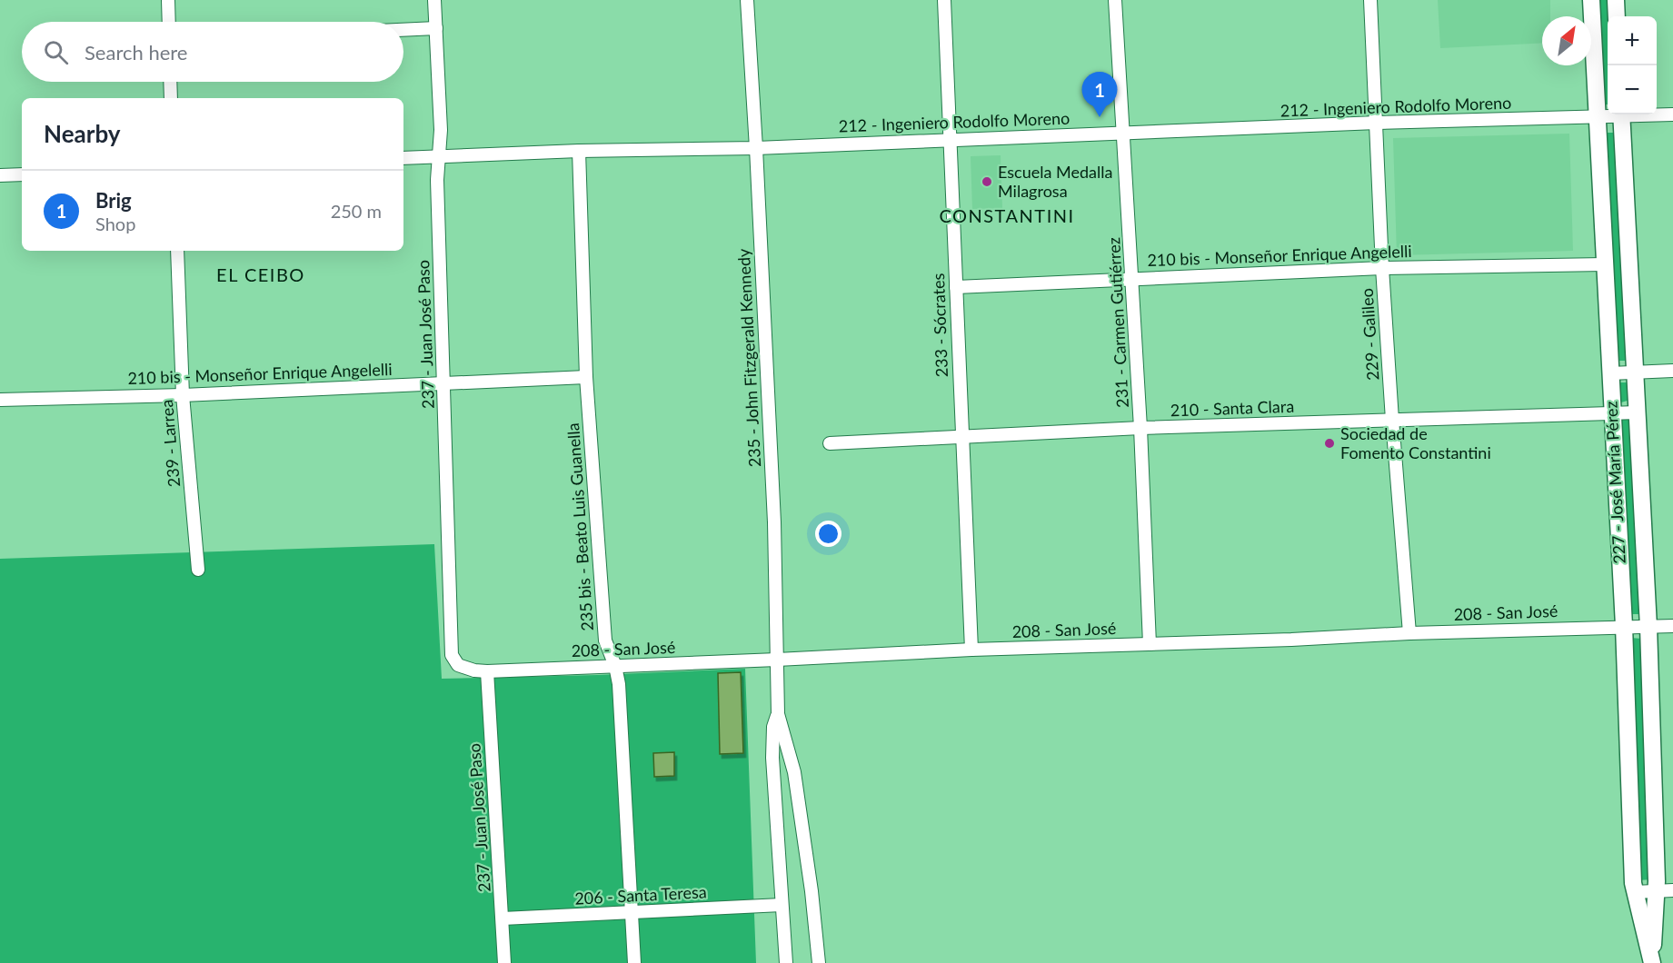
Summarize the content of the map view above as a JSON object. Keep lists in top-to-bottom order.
{
  "streets": {
    "street": [
      "212 - Ingeniero Rodolfo Moreno",
      "210 bis - Monseñor Enrique Angelelli",
      "231 - Carmen Gutiérrez",
      "233 - Sócrates",
      "237 - Juan José Paso",
      "229 - Galileo",
      "235 - John Fitzgerald Kennedy",
      "210 - Santa Clara",
      "239 - Larrea",
      "227 - José María Pérez",
      "235 bis - Beato Luis Guanella",
      "208 - San José",
      "206 - Santa Teresa"
    ]
  },
  "crossings": [
    ["212 - Ingeniero Rodolfo Moreno", "231 - Carmen Gutiérrez"],
    ["212 - Ingeniero Rodolfo Moreno", "233 - Sócrates"],
    ["212 - Ingeniero Rodolfo Moreno", "237 - Juan José Paso"],
    ["212 - Ingeniero Rodolfo Moreno", "229 - Galileo"],
    ["212 - Ingeniero Rodolfo Moreno", "235 - John Fitzgerald Kennedy"],
    ["212 - Ingeniero Rodolfo Moreno", "227 - José María Pérez"],
    ["212 - Ingeniero Rodolfo Moreno", "235 bis - Beato Luis Guanella"],
    ["210 bis - Monseñor Enrique Angelelli", "231 - Carmen Gutiérrez"],
    ["210 bis - Monseñor Enrique Angelelli", "233 - Sócrates"],
    ["210 bis - Monseñor Enrique Angelelli", "237 - Juan José Paso"],
    ["210 bis - Monseñor Enrique Angelelli", "229 - Galileo"],
    ["210 bis - Monseñor Enrique Angelelli", "239 - Larrea"],
    ["210 bis - Monseñor Enrique Angelelli", "227 - José María Pérez"],
    ["210 bis - Monseñor Enrique Angelelli", "235 bis - Beato Luis Guanella"],
    ["231 - Carmen Gutiérrez", "210 - Santa Clara"],
    ["231 - Carmen Gutiérrez", "208 - San José"],
    ["233 - Sócrates", "210 - Santa Clara"],
    ["233 - Sócrates", "208 - San José"],
    ["237 - Juan José Paso", "208 - San José"],
    ["237 - Juan José Paso", "206 - Santa Teresa"],
    ["229 - Galileo", "210 - Santa Clara"],
    ["229 - Galileo", "208 - San José"],
    ["235 - John Fitzgerald Kennedy", "208 - San José"],
    ["235 - John Fitzgerald Kennedy", "206 - Santa Teresa"],
    ["210 - Santa Clara", "227 - José María Pérez"],
    ["227 - José María Pérez", "208 - San José"],
    ["235 bis - Beato Luis Guanella", "208 - San José"],
    ["235 bis - Beato Luis Guanella", "206 - Santa Teresa"]
  ],
  "districts": ["CONSTANTINI", "EL CEIBO"],
  "places": ["Escuela Medalla Milagrosa", "Sociedad de Fomento Constantini"],
  "north": "top right",
  "page": {
    "map_buttons": ["+", "−"],
    "search": "Search here",
    "pins": "1",
    "heading": "Nearby",
    "list": [
      {
        "mark": "1",
        "name": "Brig",
        "note": "Shop",
        "value": "250 m"
      }
    ]
  }
}
